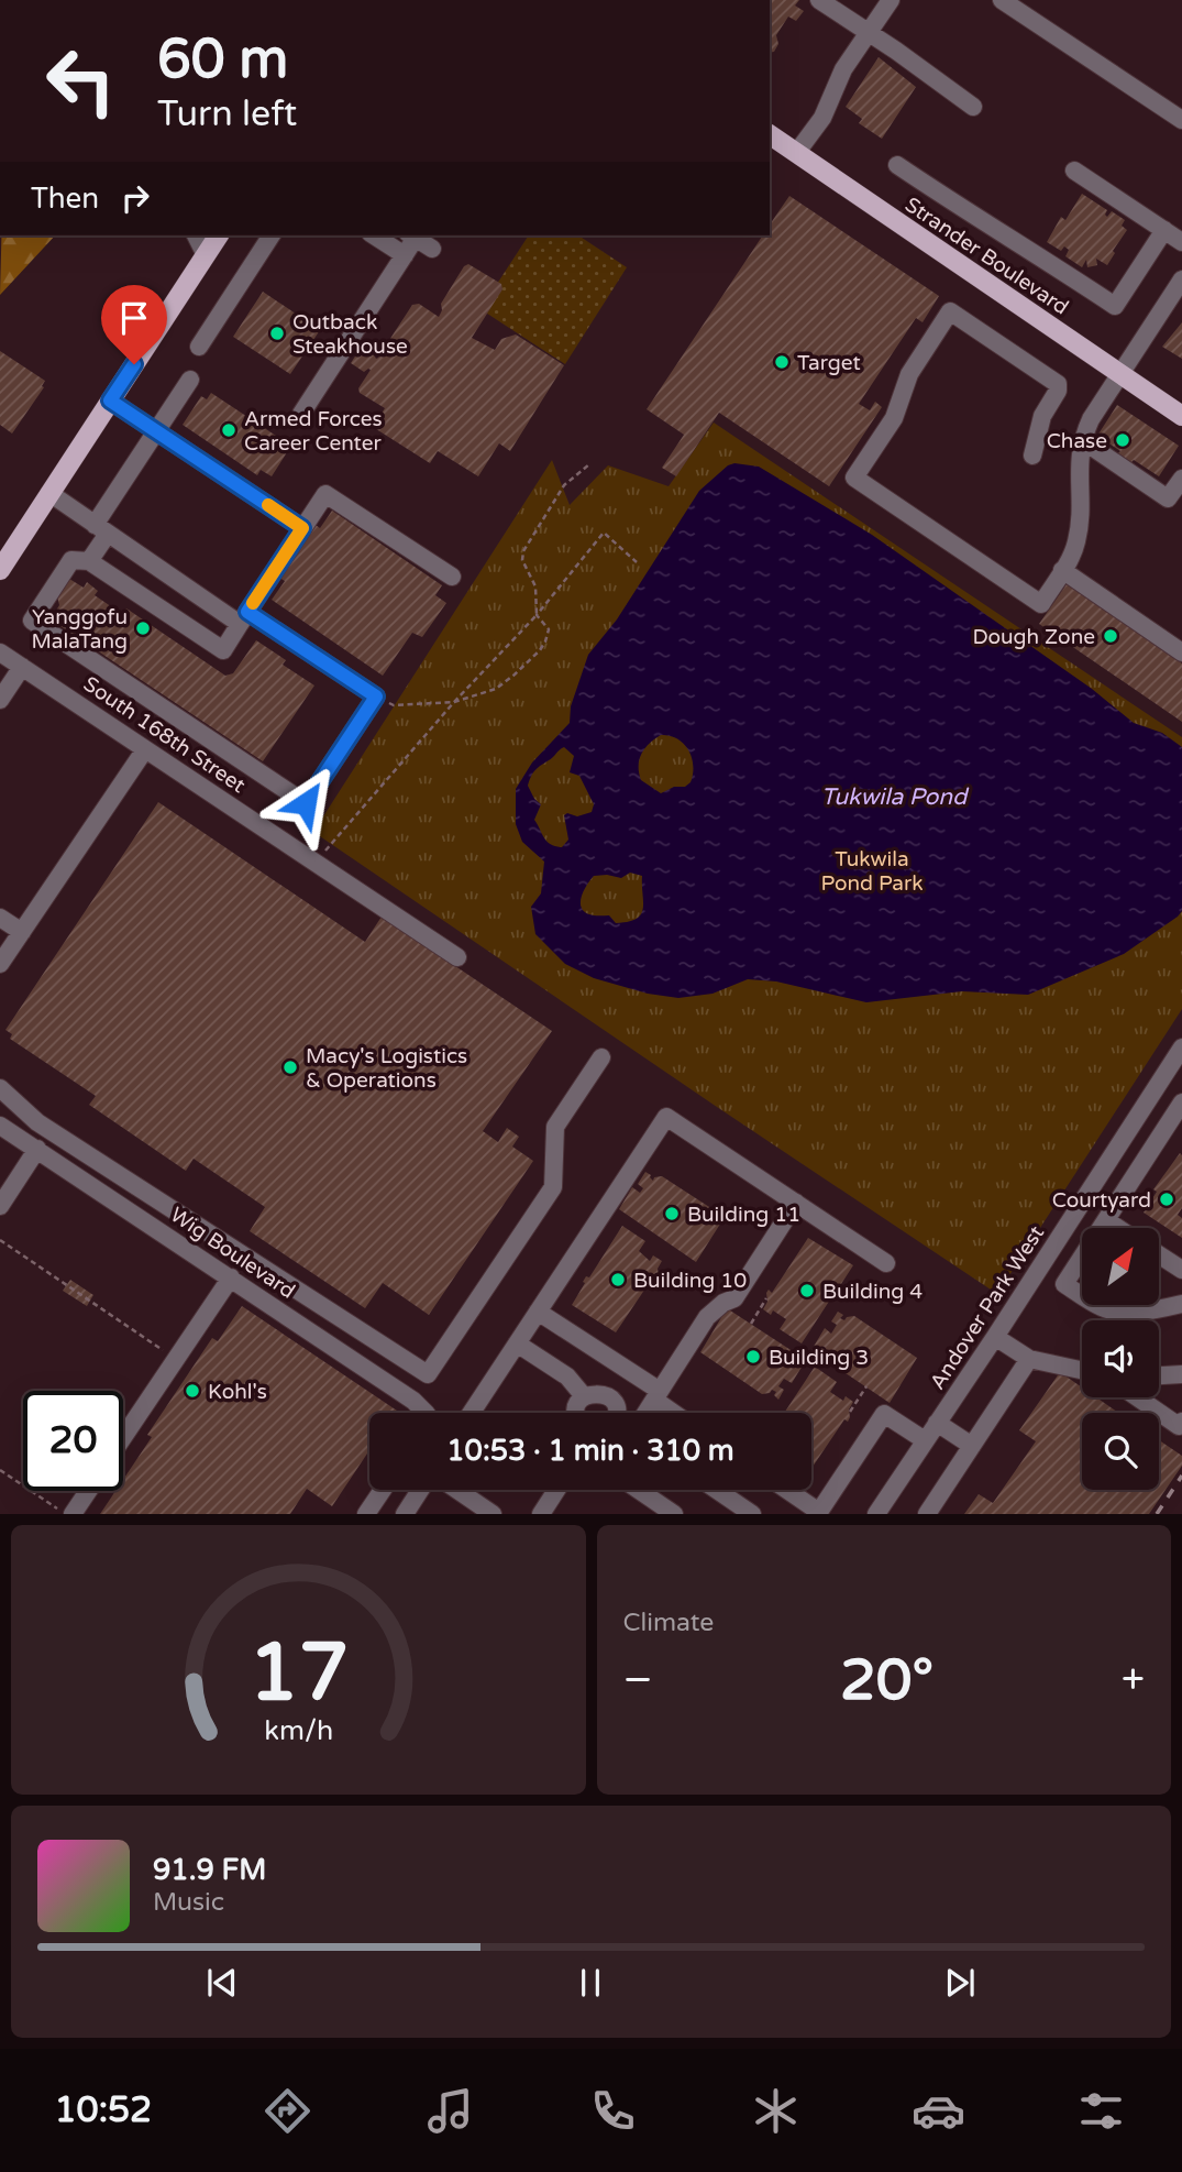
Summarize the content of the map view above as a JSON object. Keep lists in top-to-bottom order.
{
  "streets": {
    "main road": ["Strander Boulevard"],
    "street": ["South 168th Street", "Wig Boulevard", "Andover Park West"]
  },
  "water": ["Tukwila Pond"],
  "parks": ["Tukwila Pond Park"],
  "places": [
    "Outback Steakhouse",
    "Target",
    "Armed Forces Career Center",
    "Chase",
    "Yanggofu MalaTang",
    "Dough Zone",
    "Macy's Logistics & Operations",
    "Courtyard",
    "Building 11",
    "Building 10",
    "Building 4",
    "Building 3",
    "Kohl's"
  ],
  "north": "top right",
  "page": {
    "turn": ["60 m", "Turn left"],
    "then": "Then",
    "limit": "20",
    "trip": "10:53 · 1 min · 310 m",
    "tile": "Climate",
    "heat": ["−", "20°", "+"],
    "song": ["91.9 FM", "Music"],
    "tabs": "10:52",
    "gauge": ["17", "km/h"]
  }
}
